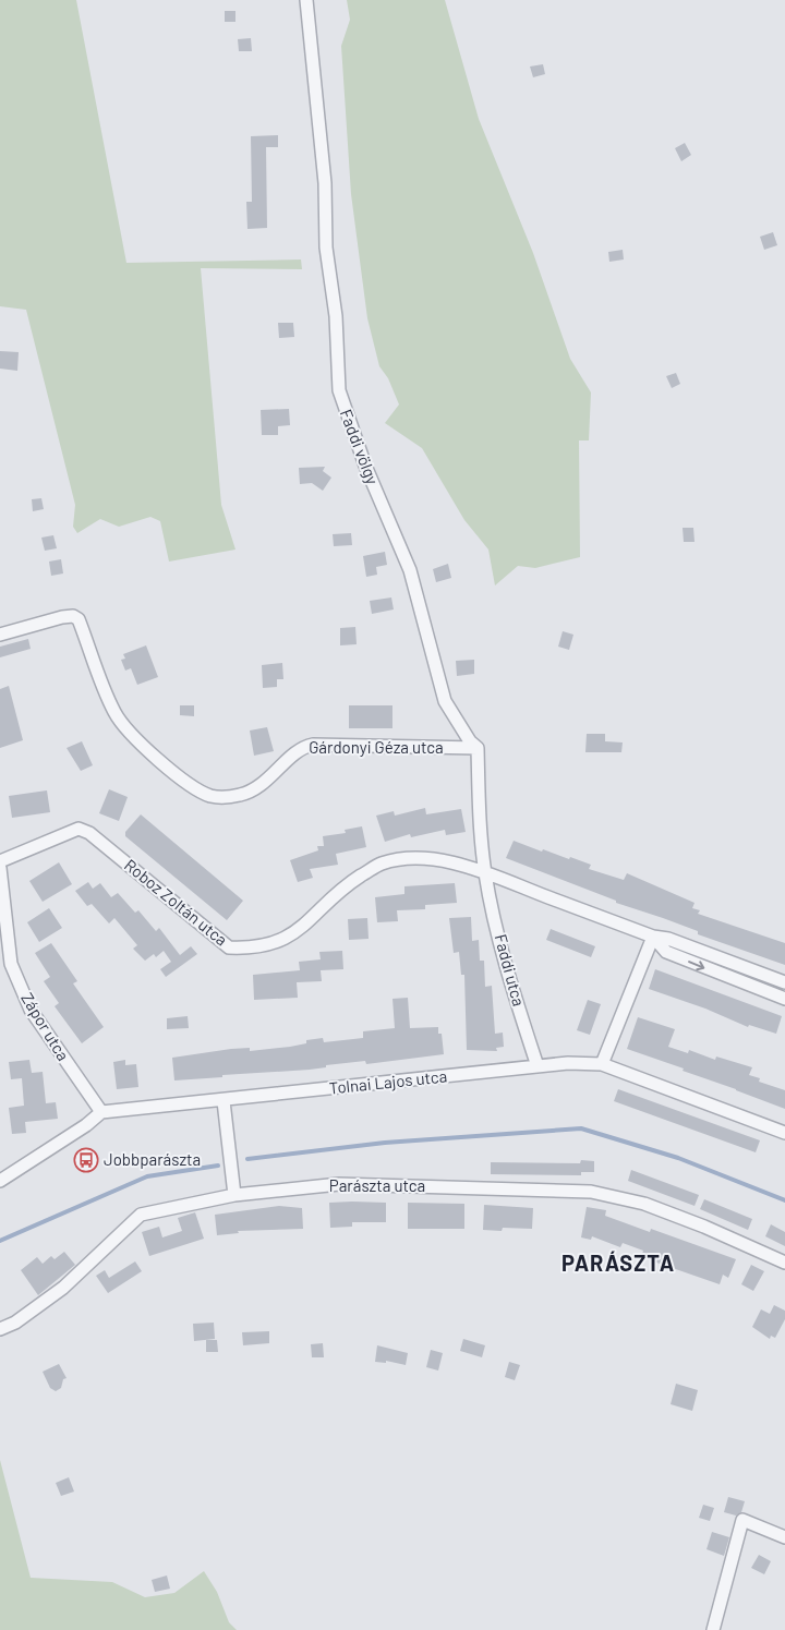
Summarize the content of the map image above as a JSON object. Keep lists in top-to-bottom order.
{
  "streets": {
    "street": [
      "Faddi völgy",
      "Gárdonyi Géza utca",
      "Roboz Zoltán utca",
      "Faddi utca",
      "Zápor utca",
      "Tolnai Lajos utca",
      "Parászta utca"
    ]
  },
  "crossings": [
    ["Faddi völgy", "Gárdonyi Géza utca"],
    ["Roboz Zoltán utca", "Faddi utca"],
    ["Faddi utca", "Tolnai Lajos utca"],
    ["Zápor utca", "Tolnai Lajos utca"]
  ],
  "districts": ["PARÁSZTA"],
  "places": {
    "bus stop": ["Jobbparászta"]
  }
}
